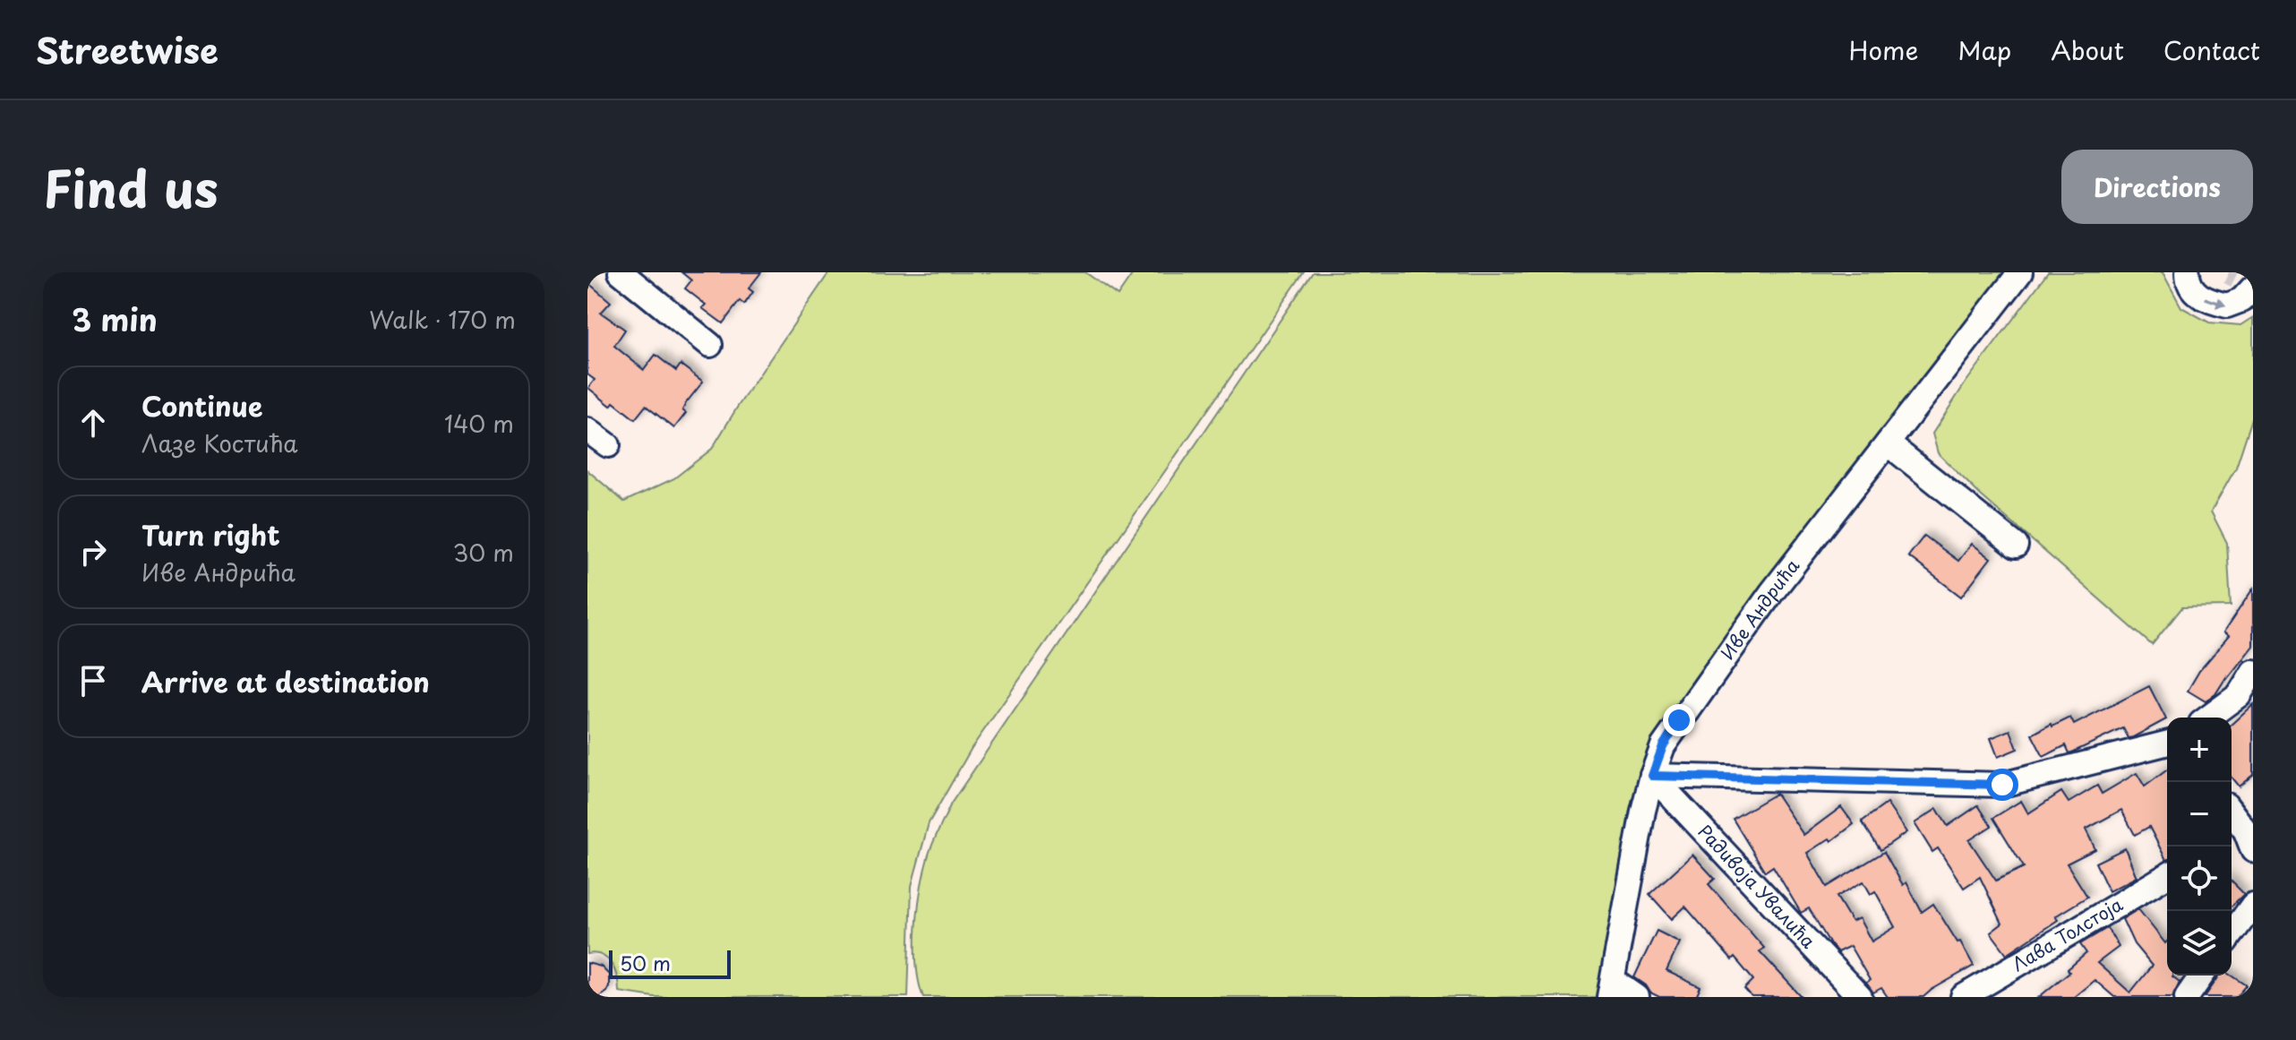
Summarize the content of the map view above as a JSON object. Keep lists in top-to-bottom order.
{
  "streets": {
    "street": ["Иве Андрића", "Радивоја Увалића", "Лава Толстоја"]
  },
  "crossings": [
    ["Иве Андрића", "Радивоја Увалића"]
  ],
  "scale_bar": "50 m",
  "page": {
    "header": "Streetwise",
    "nav": [
      "Home",
      "Map",
      "About",
      "Contact"
    ],
    "title": "Find us",
    "buttons": "Directions",
    "heading": ["3 min", "Walk · 170 m"],
    "list": [
      ["Continue", "Лазе Костића", "140 m"],
      ["Turn right", "Иве Андрића", "30 m"],
      "Arrive at destination"
    ],
    "map_buttons": ["+", "−"],
    "scale": "50 m"
  }
}
